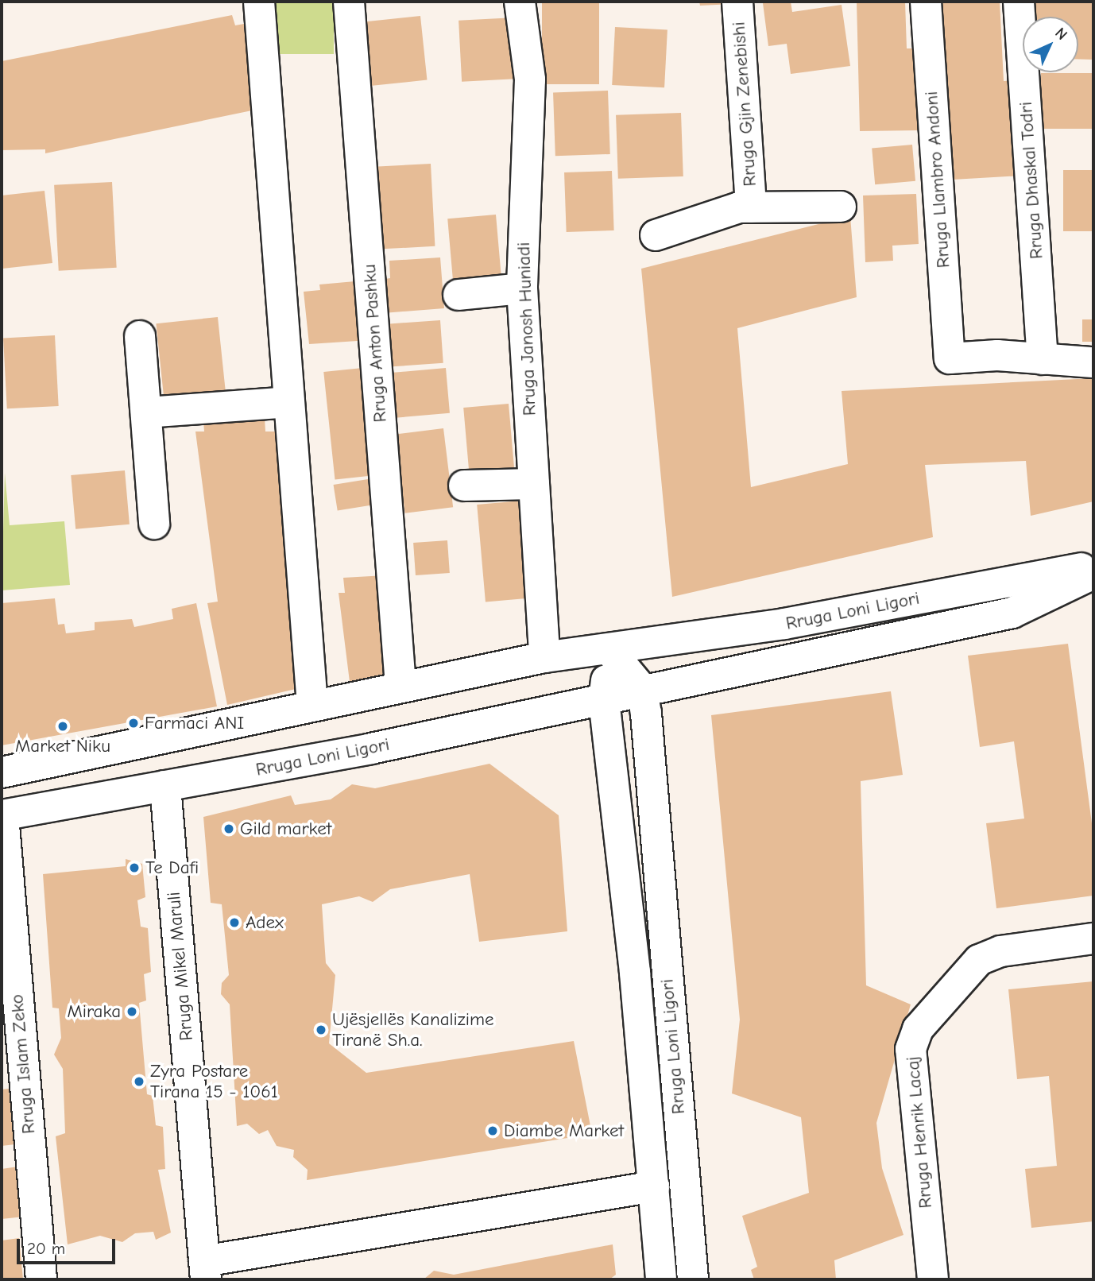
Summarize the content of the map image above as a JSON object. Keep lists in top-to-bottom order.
{
  "streets": {
    "street": [
      "Rruga Gjin Zenebishi",
      "Rruga Llambro Andoni",
      "Rruga Dhaskal Todri",
      "Rruga Janosh Huniadi",
      "Rruga Anton Pashku",
      "Rruga Loni Ligori",
      "Rruga Mikel Maruli",
      "Rruga Islam Zeko",
      "Rruga Henrik Lacaj"
    ]
  },
  "crossings": [
    ["Rruga Llambro Andoni", "Rruga Dhaskal Todri"],
    ["Rruga Janosh Huniadi", "Rruga Loni Ligori"],
    ["Rruga Anton Pashku", "Rruga Loni Ligori"],
    ["Rruga Loni Ligori", "Rruga Mikel Maruli"],
    ["Rruga Loni Ligori", "Rruga Islam Zeko"]
  ],
  "places": [
    "Farmaci ANI",
    "Market Niku",
    "Gild market",
    "Te Dafi",
    "Adex",
    "Miraka",
    "Ujësjellës Kanalizime Tiranë Sh.a.",
    "Zyra Postare Tirana 15 - 1061",
    "Diambe Market"
  ],
  "scale_bar": "20 m",
  "north": "top right"
}
